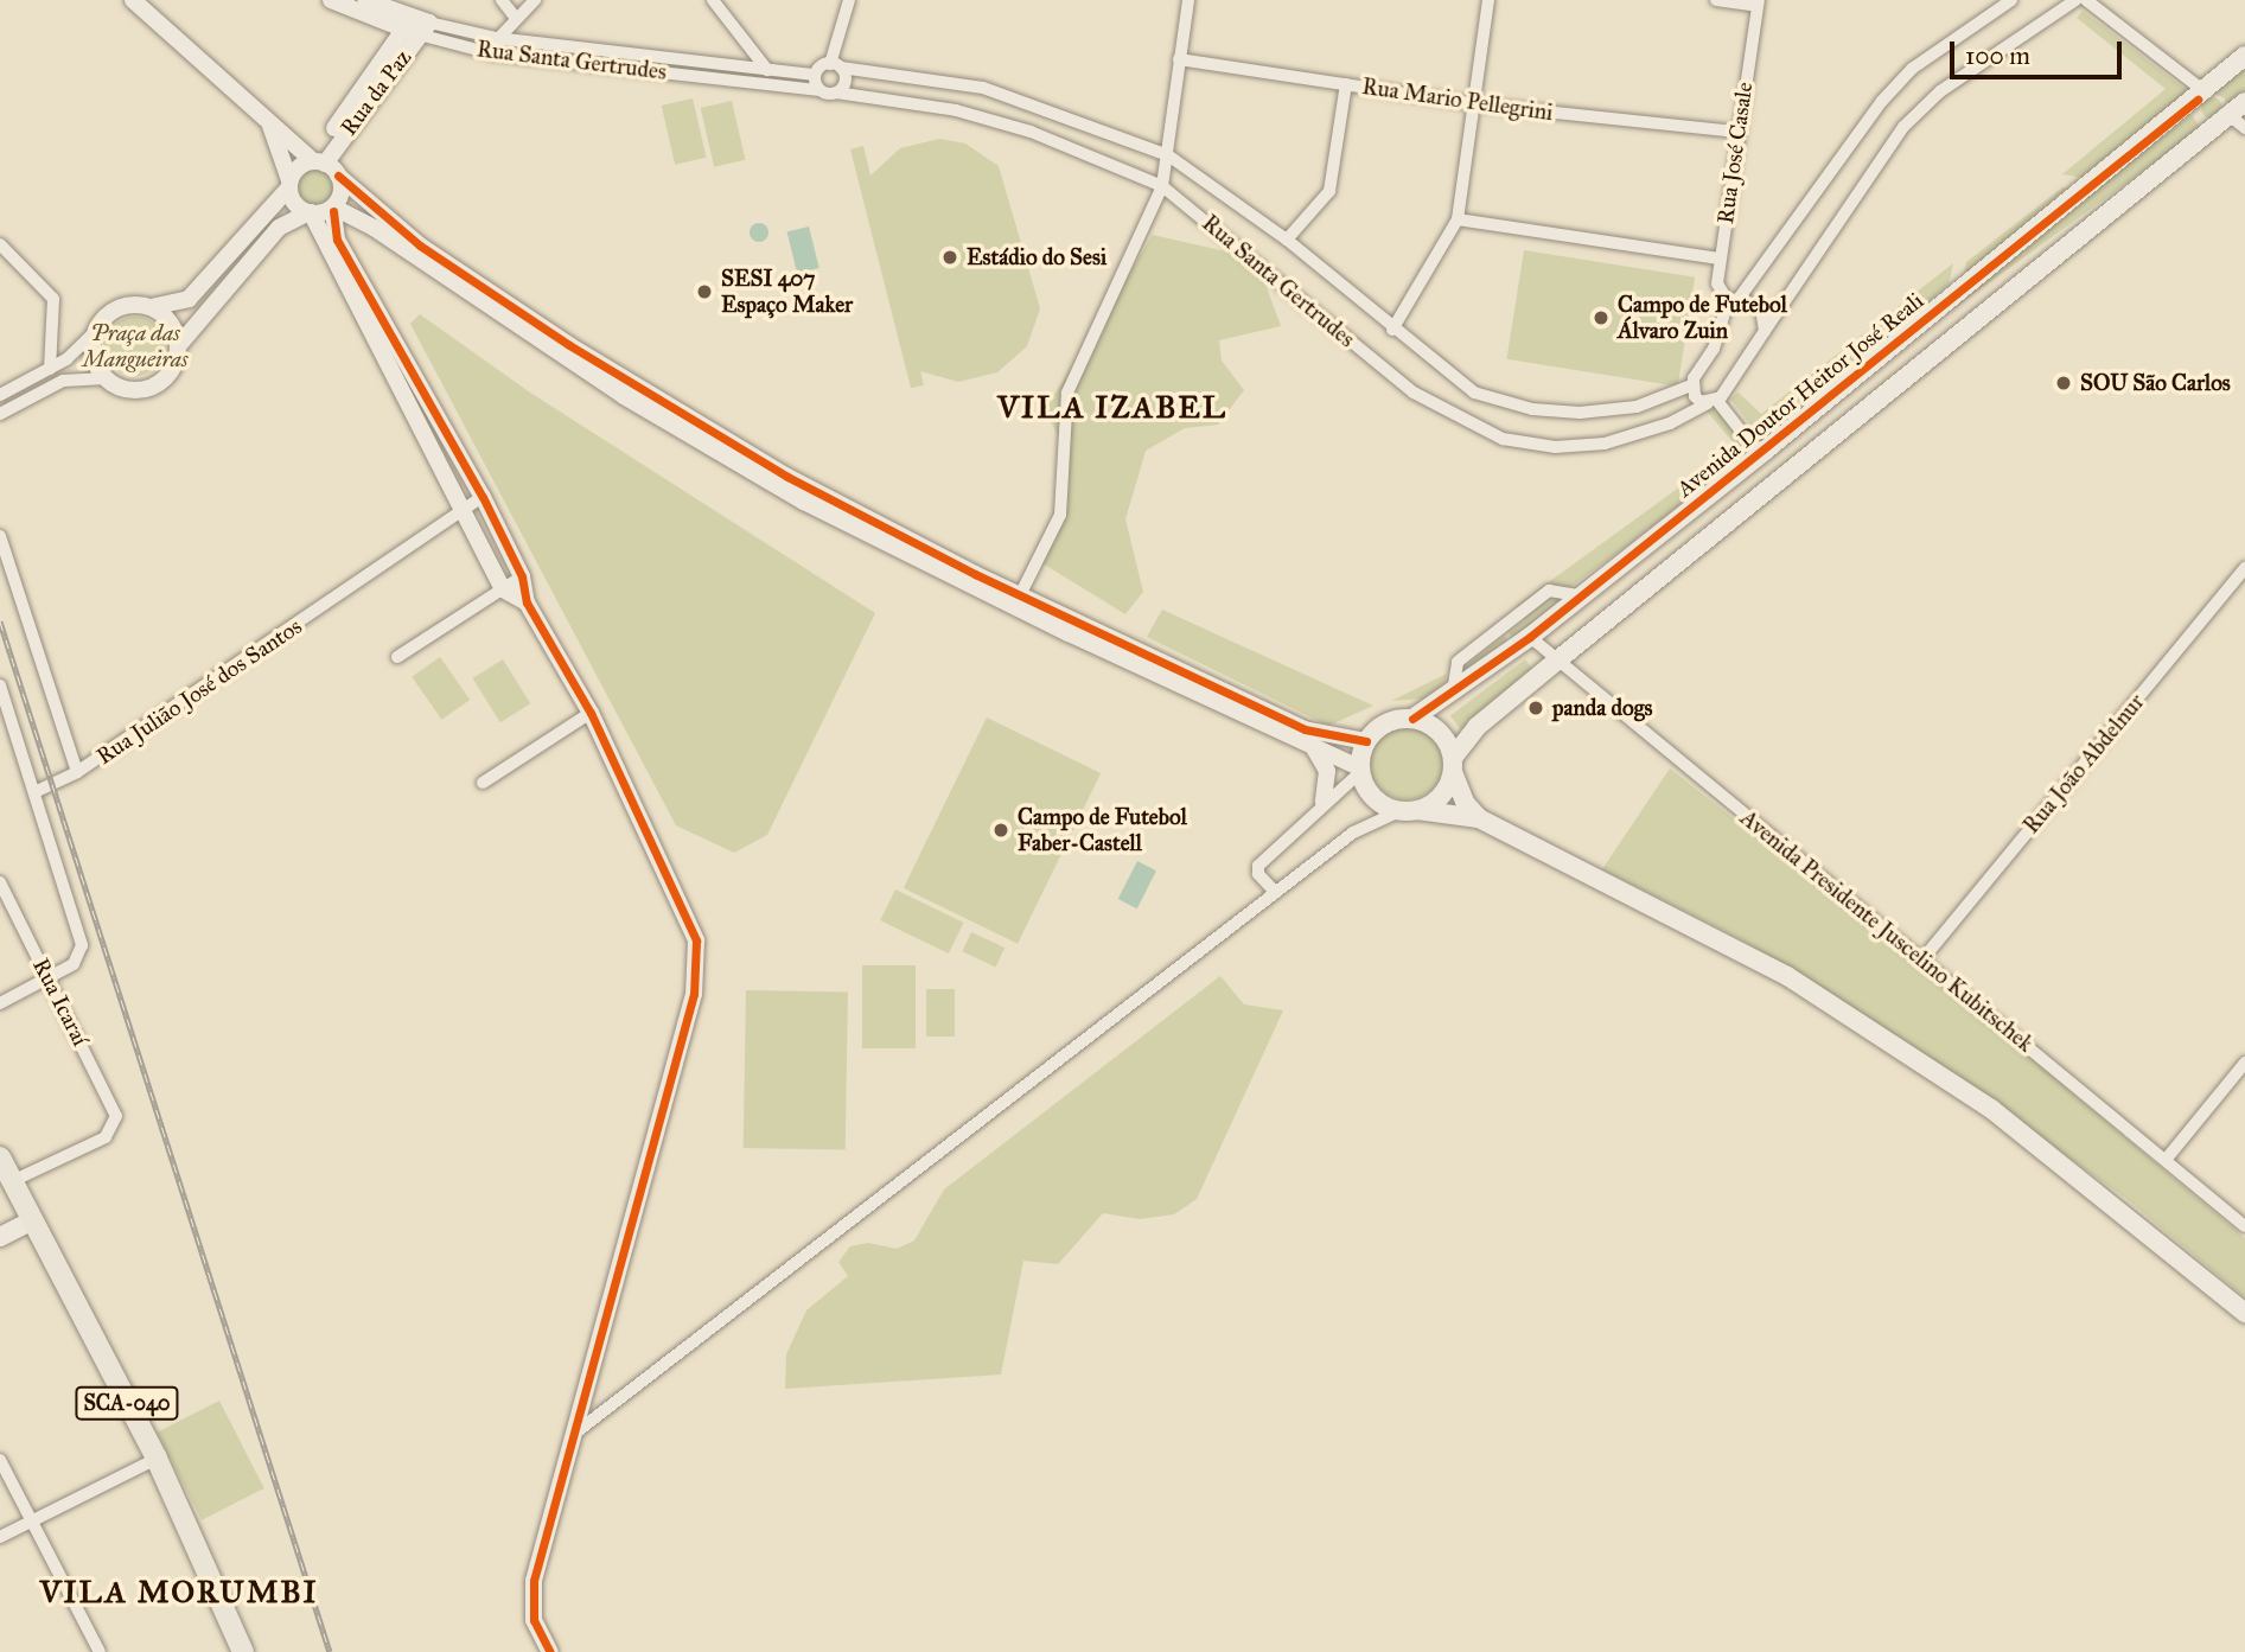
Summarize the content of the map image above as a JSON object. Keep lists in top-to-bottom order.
{
  "streets": {
    "main road": ["Avenida Doutor Heitor José Reali", "SCA-040"],
    "street": [
      "Rua Santa Gertrudes",
      "Rua da Paz",
      "Rua Mario Pellegrini",
      "Rua José Casale",
      "Rua Julião José dos Santos",
      "Rua João Abdelnur",
      "Avenida Presidente Juscelino Kubitschek",
      "Rua Icaraí"
    ]
  },
  "crossings": [
    ["Rua Santa Gertrudes", "Rua da Paz"],
    ["Rua Mario Pellegrini", "Rua José Casale"],
    ["Avenida Doutor Heitor José Reali", "Avenida Presidente Juscelino Kubitschek"],
    ["Rua João Abdelnur", "Avenida Presidente Juscelino Kubitschek"],
    ["Rua Icaraí", "SCA-040"]
  ],
  "districts": ["VILA IZABEL", "VILA MORUMBI"],
  "parks": ["Praça das Mangueiras"],
  "places": [
    "Estádio do Sesi",
    "SESI 407 Espaço Maker",
    "Campo de Futebol Álvaro Zuin",
    "SOU São Carlos",
    "panda dogs",
    "Campo de Futebol Faber-Castell"
  ],
  "scale_bar": "100 m"
}
